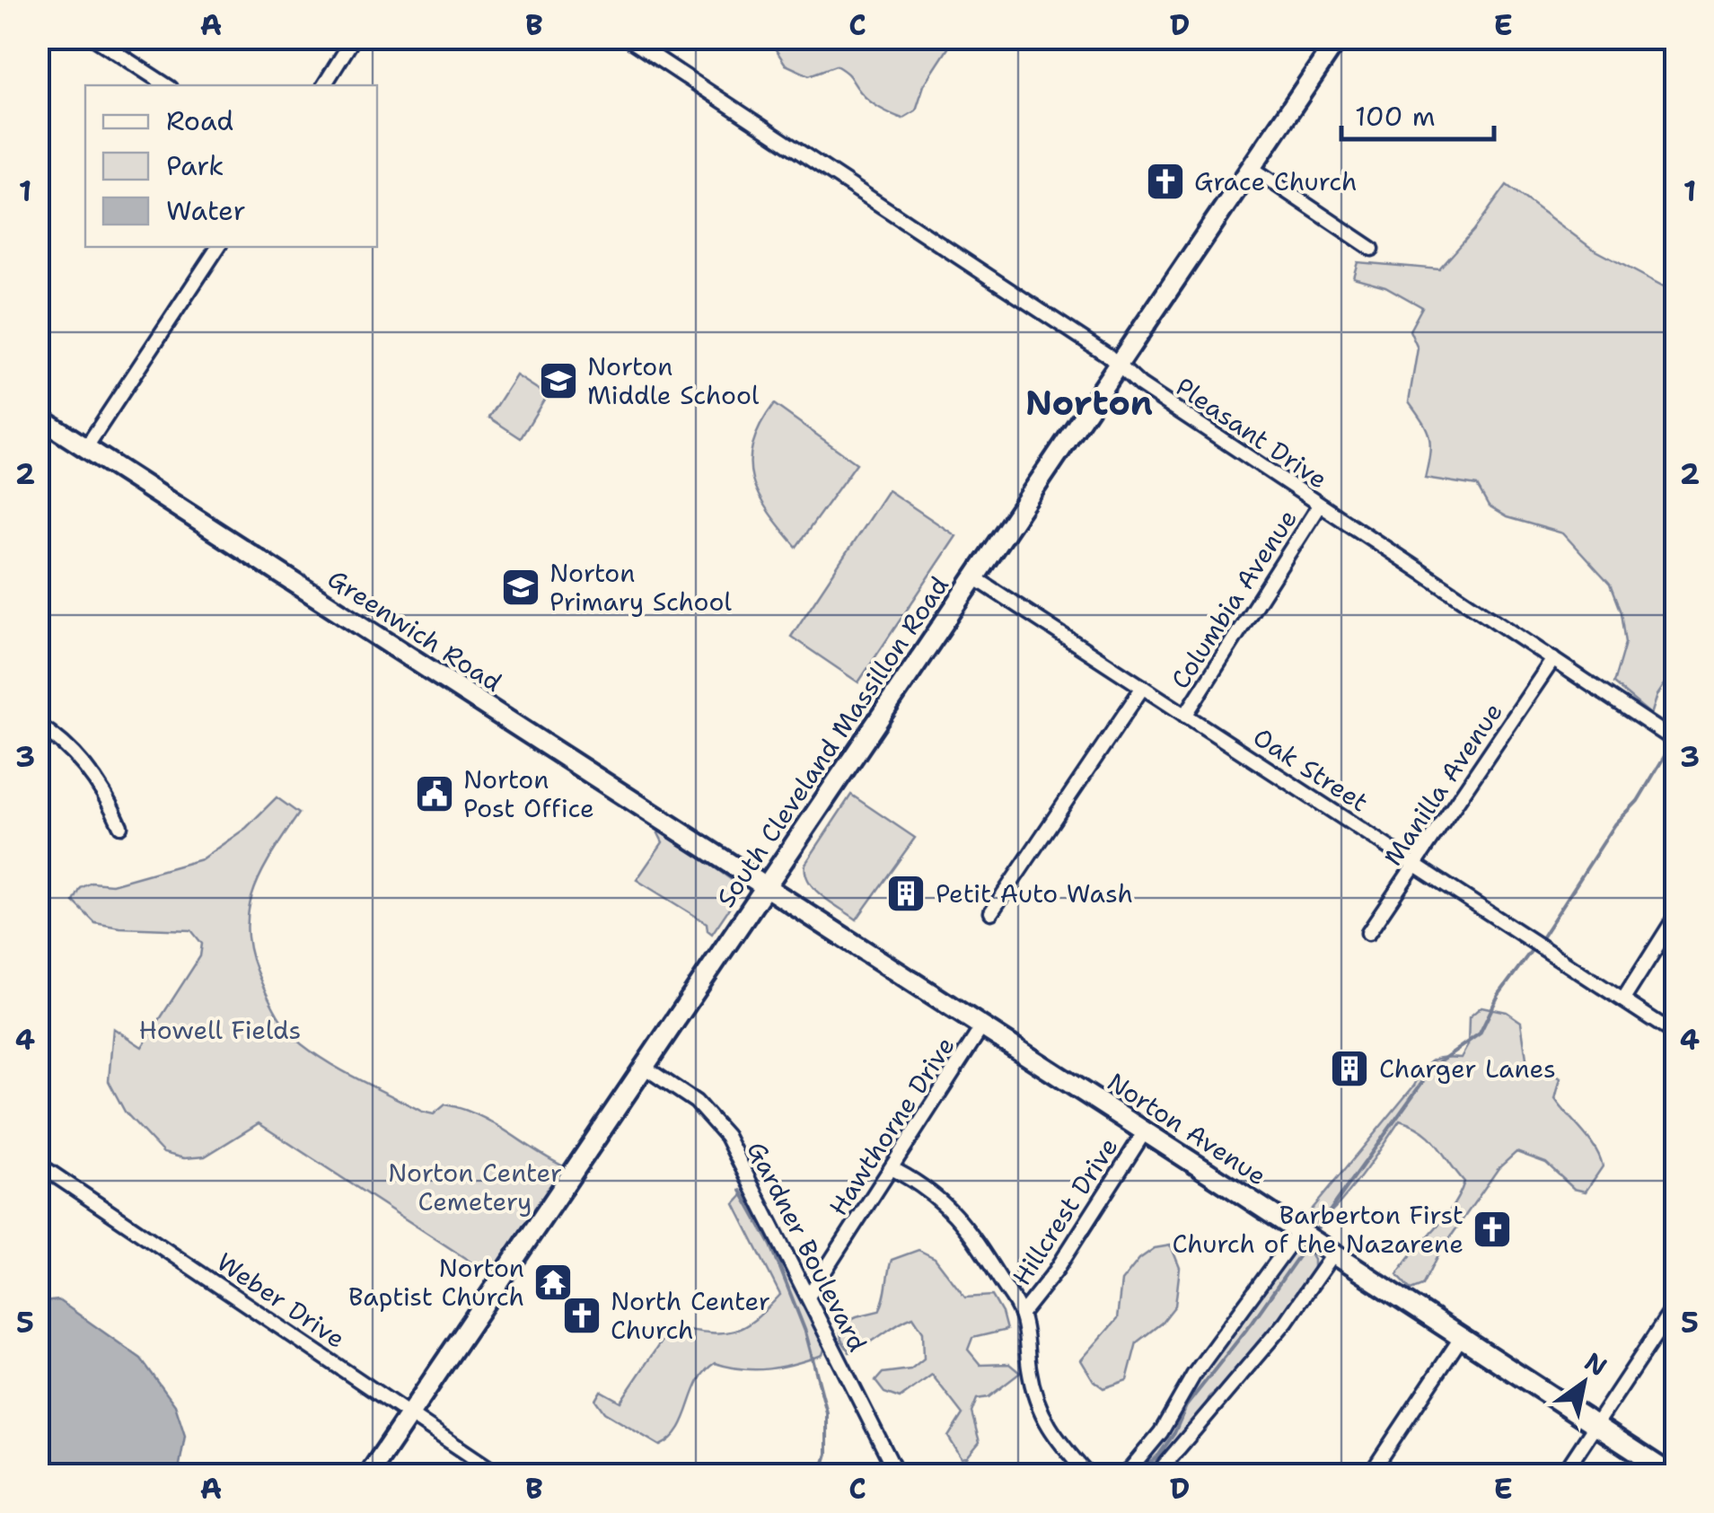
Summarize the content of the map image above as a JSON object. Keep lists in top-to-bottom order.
{
  "streets": {
    "main road": ["Greenwich Road", "South Cleveland Massillon Road", "Norton Avenue"],
    "street": [
      "Pleasant Drive",
      "Columbia Avenue",
      "Oak Street",
      "Manilla Avenue",
      "Hawthorne Drive",
      "Hillcrest Drive",
      "Gardner Boulevard",
      "Weber Drive"
    ]
  },
  "crossings": [
    ["Pleasant Drive", "Columbia Avenue"],
    ["Pleasant Drive", "South Cleveland Massillon Road"],
    ["Pleasant Drive", "Manilla Avenue"],
    ["Columbia Avenue", "Oak Street"],
    ["Greenwich Road", "South Cleveland Massillon Road"],
    ["Greenwich Road", "Norton Avenue"],
    ["South Cleveland Massillon Road", "Oak Street"],
    ["South Cleveland Massillon Road", "Norton Avenue"],
    ["South Cleveland Massillon Road", "Gardner Boulevard"],
    ["South Cleveland Massillon Road", "Weber Drive"],
    ["Oak Street", "Manilla Avenue"],
    ["Hawthorne Drive", "Norton Avenue"],
    ["Hawthorne Drive", "Gardner Boulevard"],
    ["Norton Avenue", "Hillcrest Drive"]
  ],
  "districts": ["Norton"],
  "parks": ["Howell Fields", "Norton Center Cemetery"],
  "places": {
    "church": ["Grace Church", "Barberton First Church of the Nazarene", "North Center Church"],
    "school or university": ["Norton Middle School", "Norton Primary School"],
    "public building": ["Norton Post Office"],
    "building": ["Petit Auto Wash", "Charger Lanes"],
    "temple": ["Norton Baptist Church"]
  },
  "legend": ["Road", "Park", "Water"],
  "scale_bar": "100 m",
  "north": "top right",
  "grid": {
    "columns": [
      "A",
      "B",
      "C",
      "D",
      "E"
    ],
    "rows": [
      "1",
      "2",
      "3",
      "4",
      "5"
    ]
  }
}
